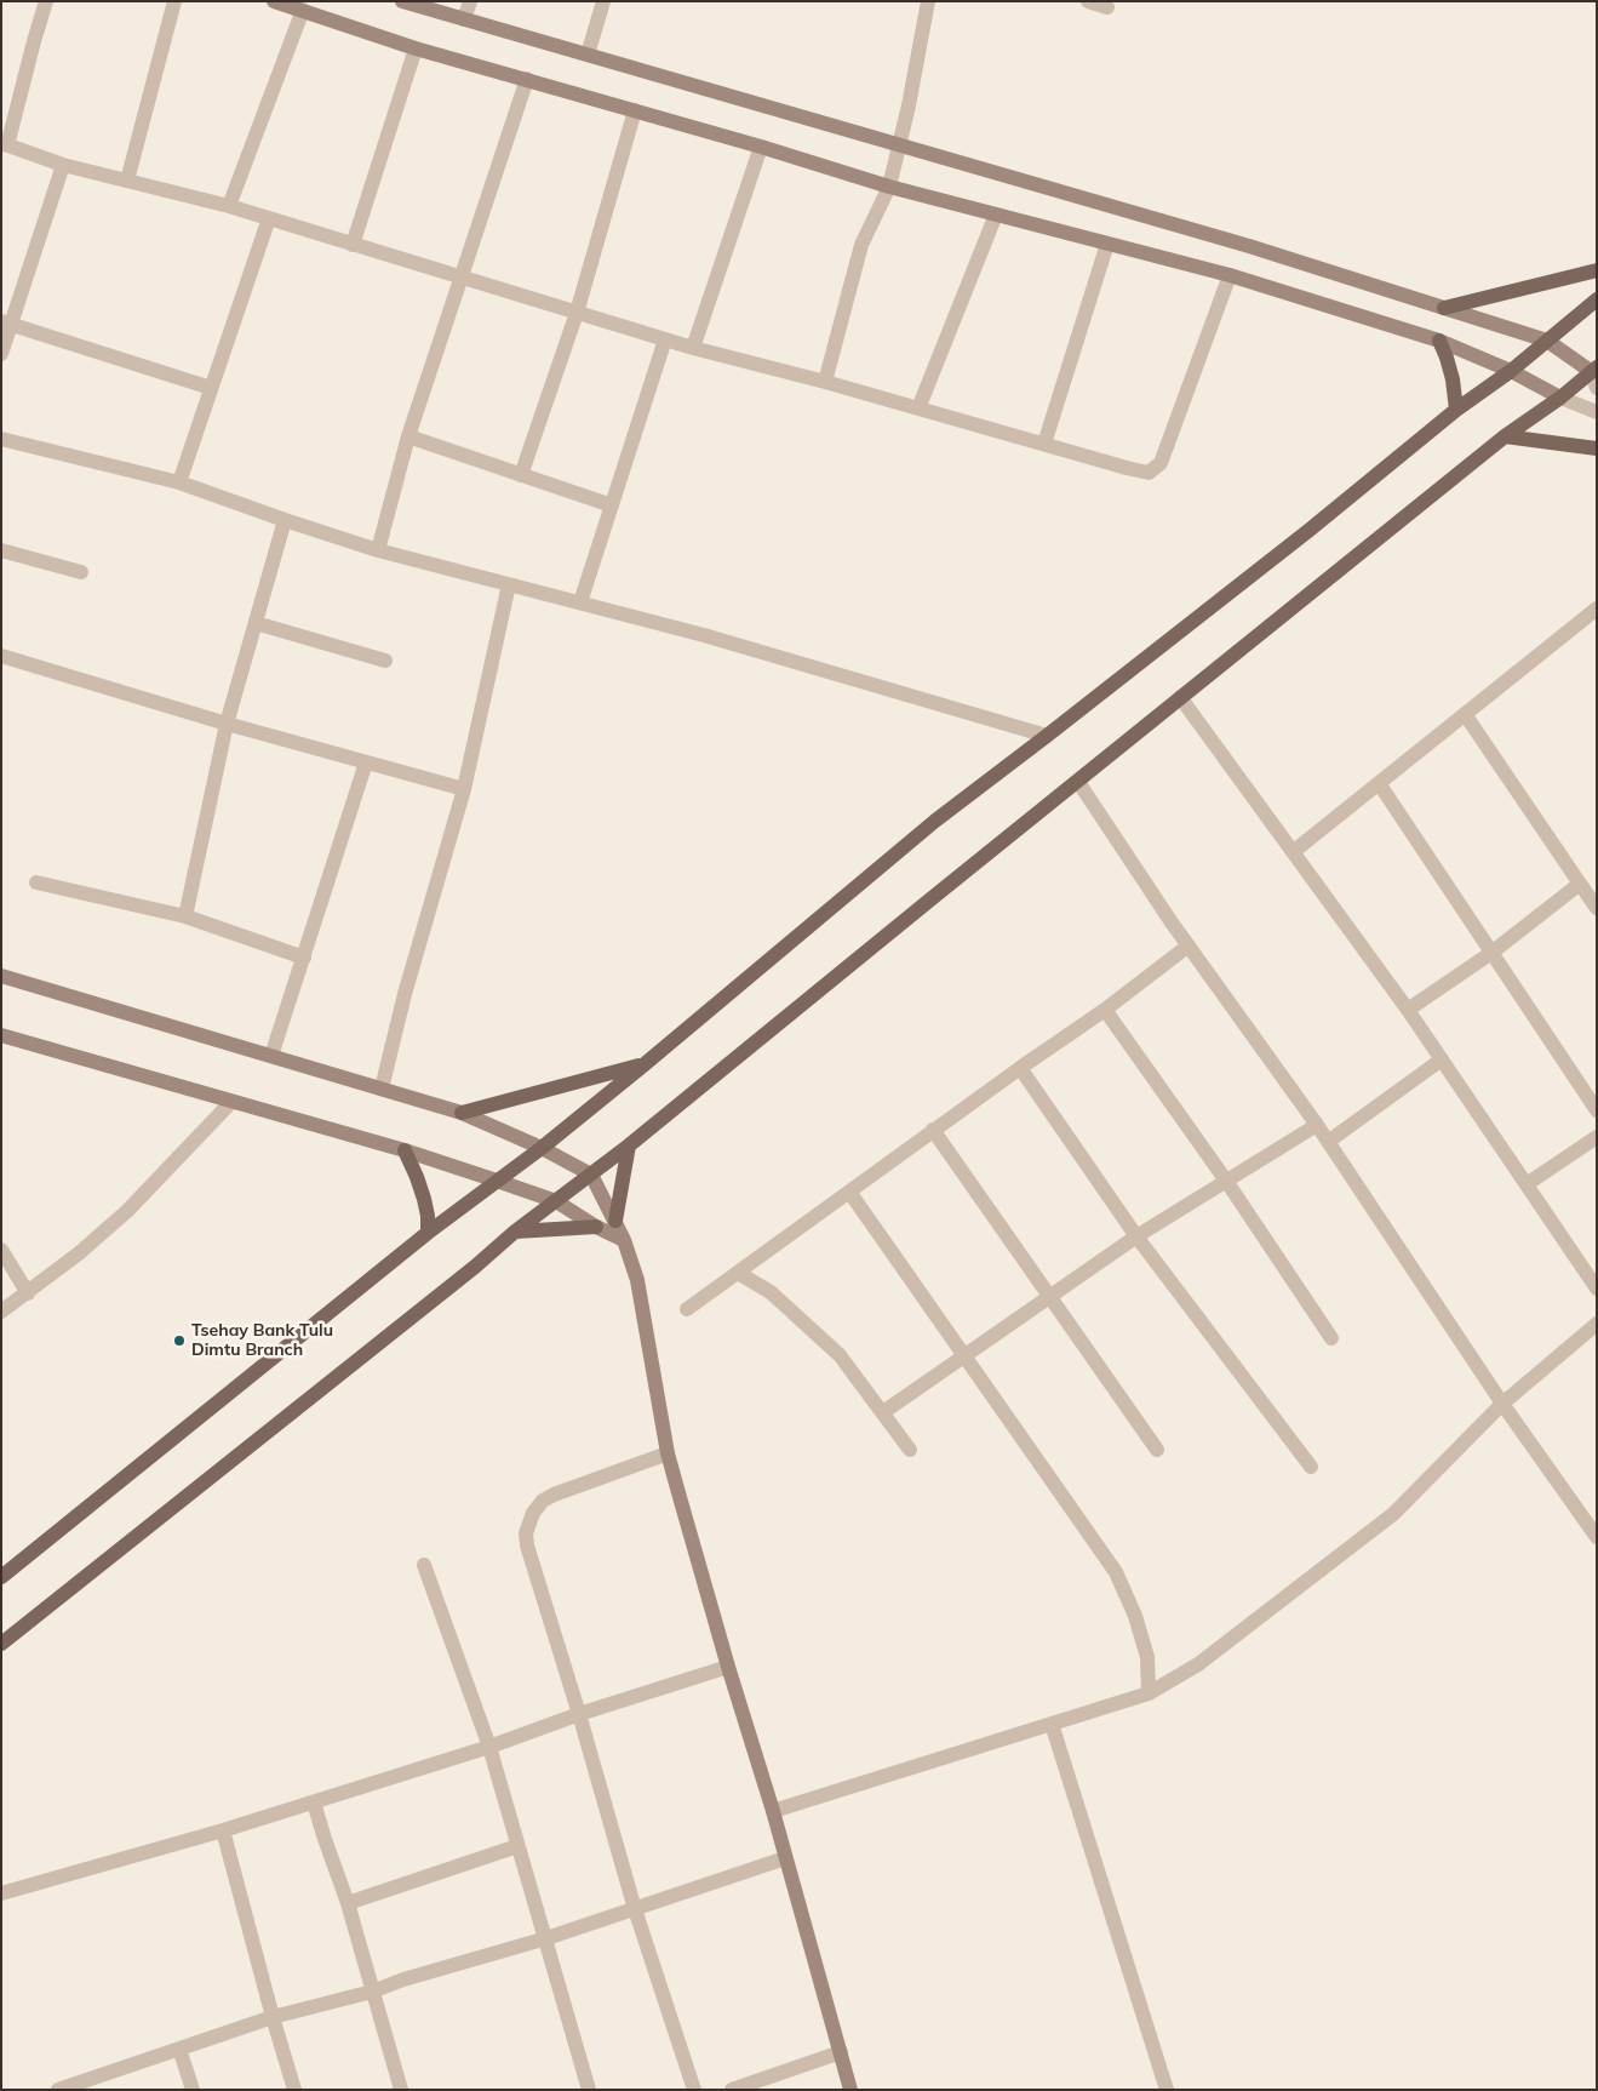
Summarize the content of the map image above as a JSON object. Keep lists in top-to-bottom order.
{
  "places": ["Tsehay Bank Tulu Dimtu Branch"]
}
